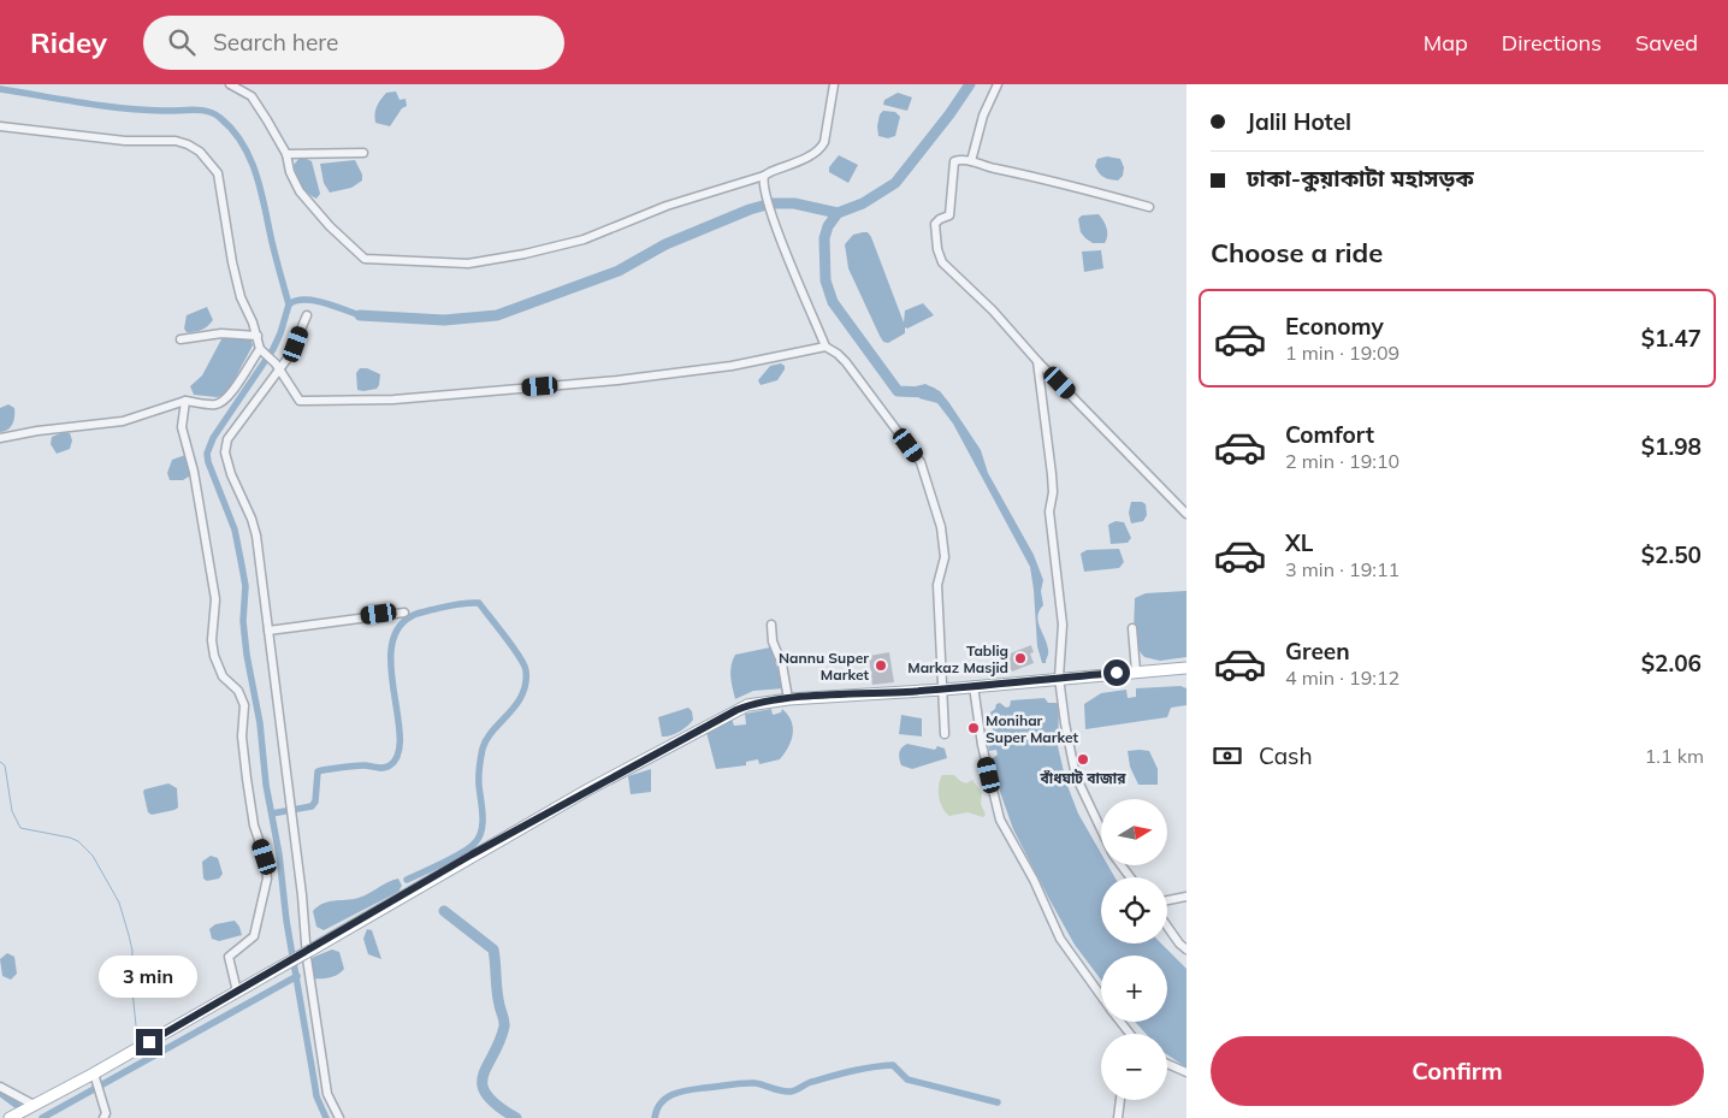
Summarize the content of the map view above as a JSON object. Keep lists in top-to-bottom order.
{
  "places": [
    "Tablig Markaz Masjid",
    "Nannu Super Market",
    "Monihar Super Market",
    "বাঁধঘাট বাজার"
  ],
  "north": "right",
  "page": {
    "header": "Ridey",
    "search": "Search here",
    "nav": ["Map", "Directions", "Saved"],
    "banner": ["Jalil Hotel", "ঢাকা-কুয়াকাটা মহাসড়ক"],
    "heading": "Choose a ride",
    "list": [
      {
        "name": "Economy",
        "note": "1 min · 19:09",
        "value": "$1.47"
      },
      {
        "name": "Comfort",
        "note": "2 min · 19:10",
        "value": "$1.98"
      },
      {
        "name": "XL",
        "note": "3 min · 19:11",
        "value": "$2.50"
      },
      {
        "name": "Green",
        "note": "4 min · 19:12",
        "value": "$2.06"
      }
    ],
    "pay": ["Cash", "1.1 km"],
    "map_buttons": ["+", "−"],
    "bubble": "3 min",
    "buttons": "Confirm"
  }
}
